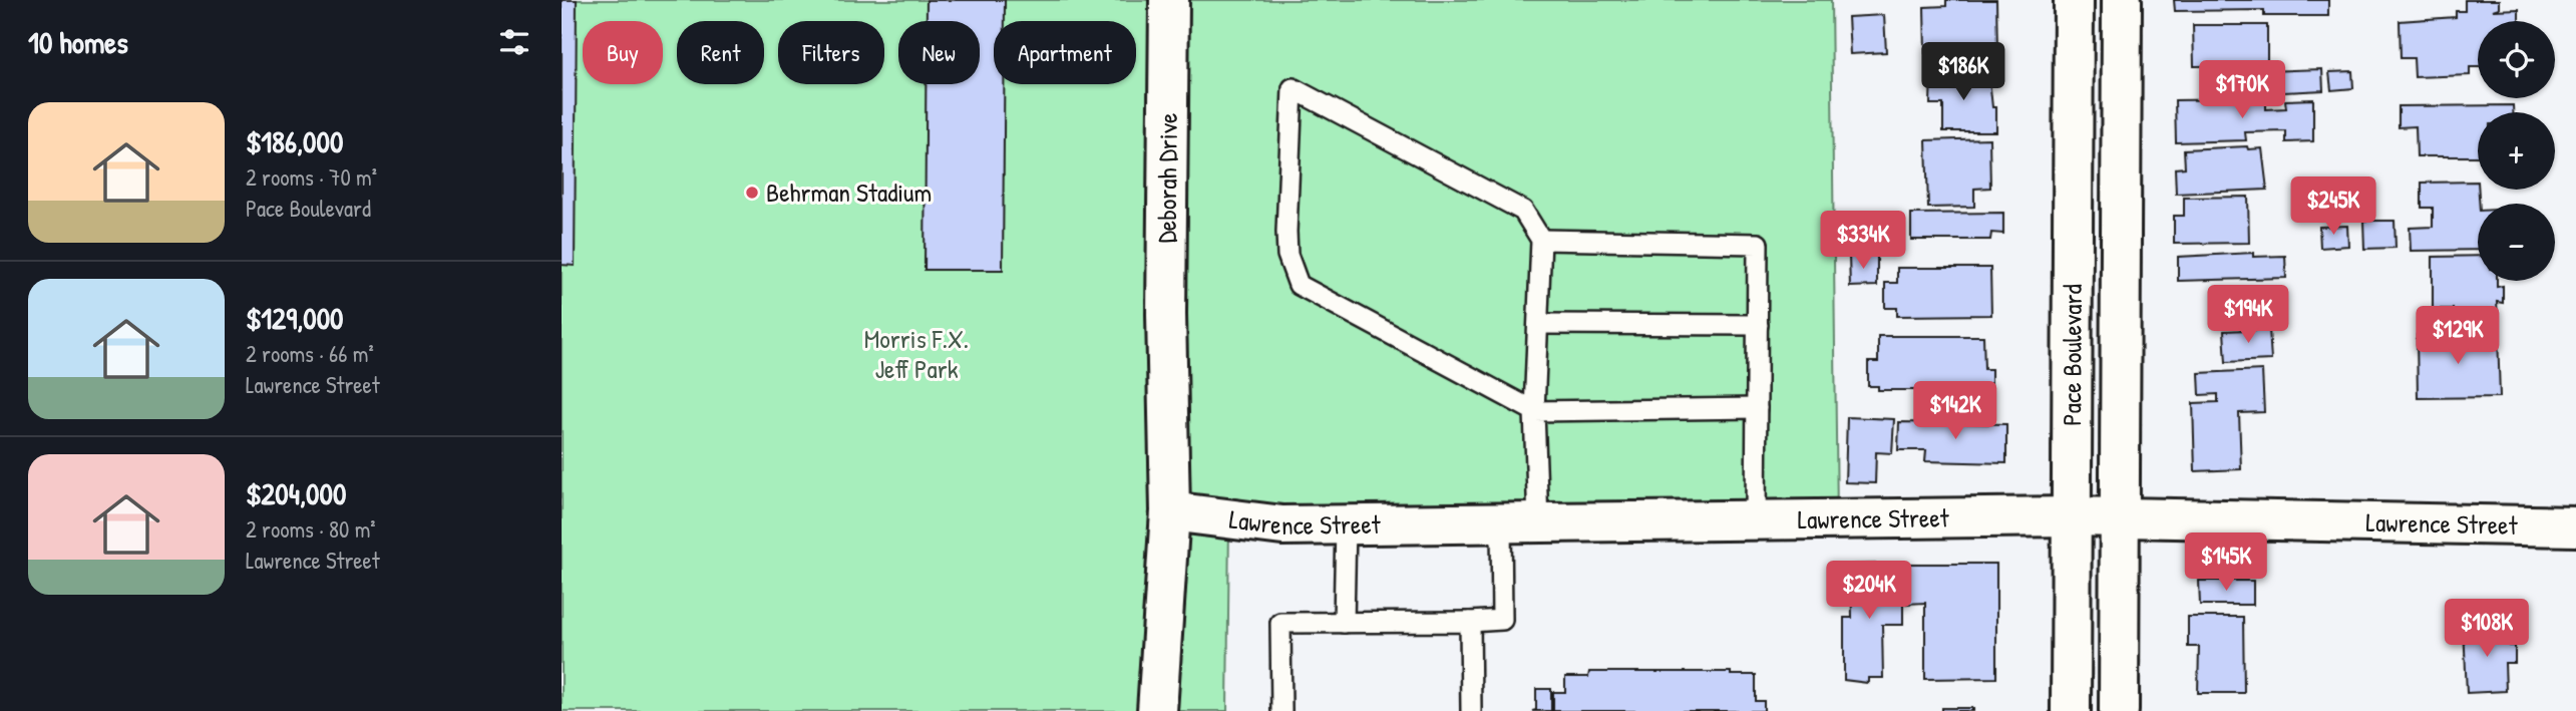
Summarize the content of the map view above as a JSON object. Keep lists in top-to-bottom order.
{
  "streets": {
    "street": ["Deborah Drive", "Pace Boulevard", "Lawrence Street"]
  },
  "crossings": [
    ["Deborah Drive", "Lawrence Street"],
    ["Pace Boulevard", "Lawrence Street"]
  ],
  "parks": ["Morris F.X. Jeff Park"],
  "places": ["Behrman Stadium"],
  "page": {
    "heading": "10 homes",
    "map_buttons": ["+", "−"],
    "chip": [
      "Buy",
      "Rent",
      "Filters",
      "New",
      "Apartment"
    ],
    "price": [
      "$186K",
      "$170K",
      "$245K",
      "$334K",
      "$194K",
      "$129K",
      "$142K",
      "$145K",
      "$204K",
      "$108K"
    ],
    "list": [
      {
        "name": "$186,000",
        "note": "2 rooms · 70 m² · Pace Boulevard"
      },
      {
        "name": "$129,000",
        "note": "2 rooms · 66 m² · Lawrence Street"
      },
      {
        "name": "$204,000",
        "note": "2 rooms · 80 m² · Lawrence Street"
      }
    ]
  }
}
